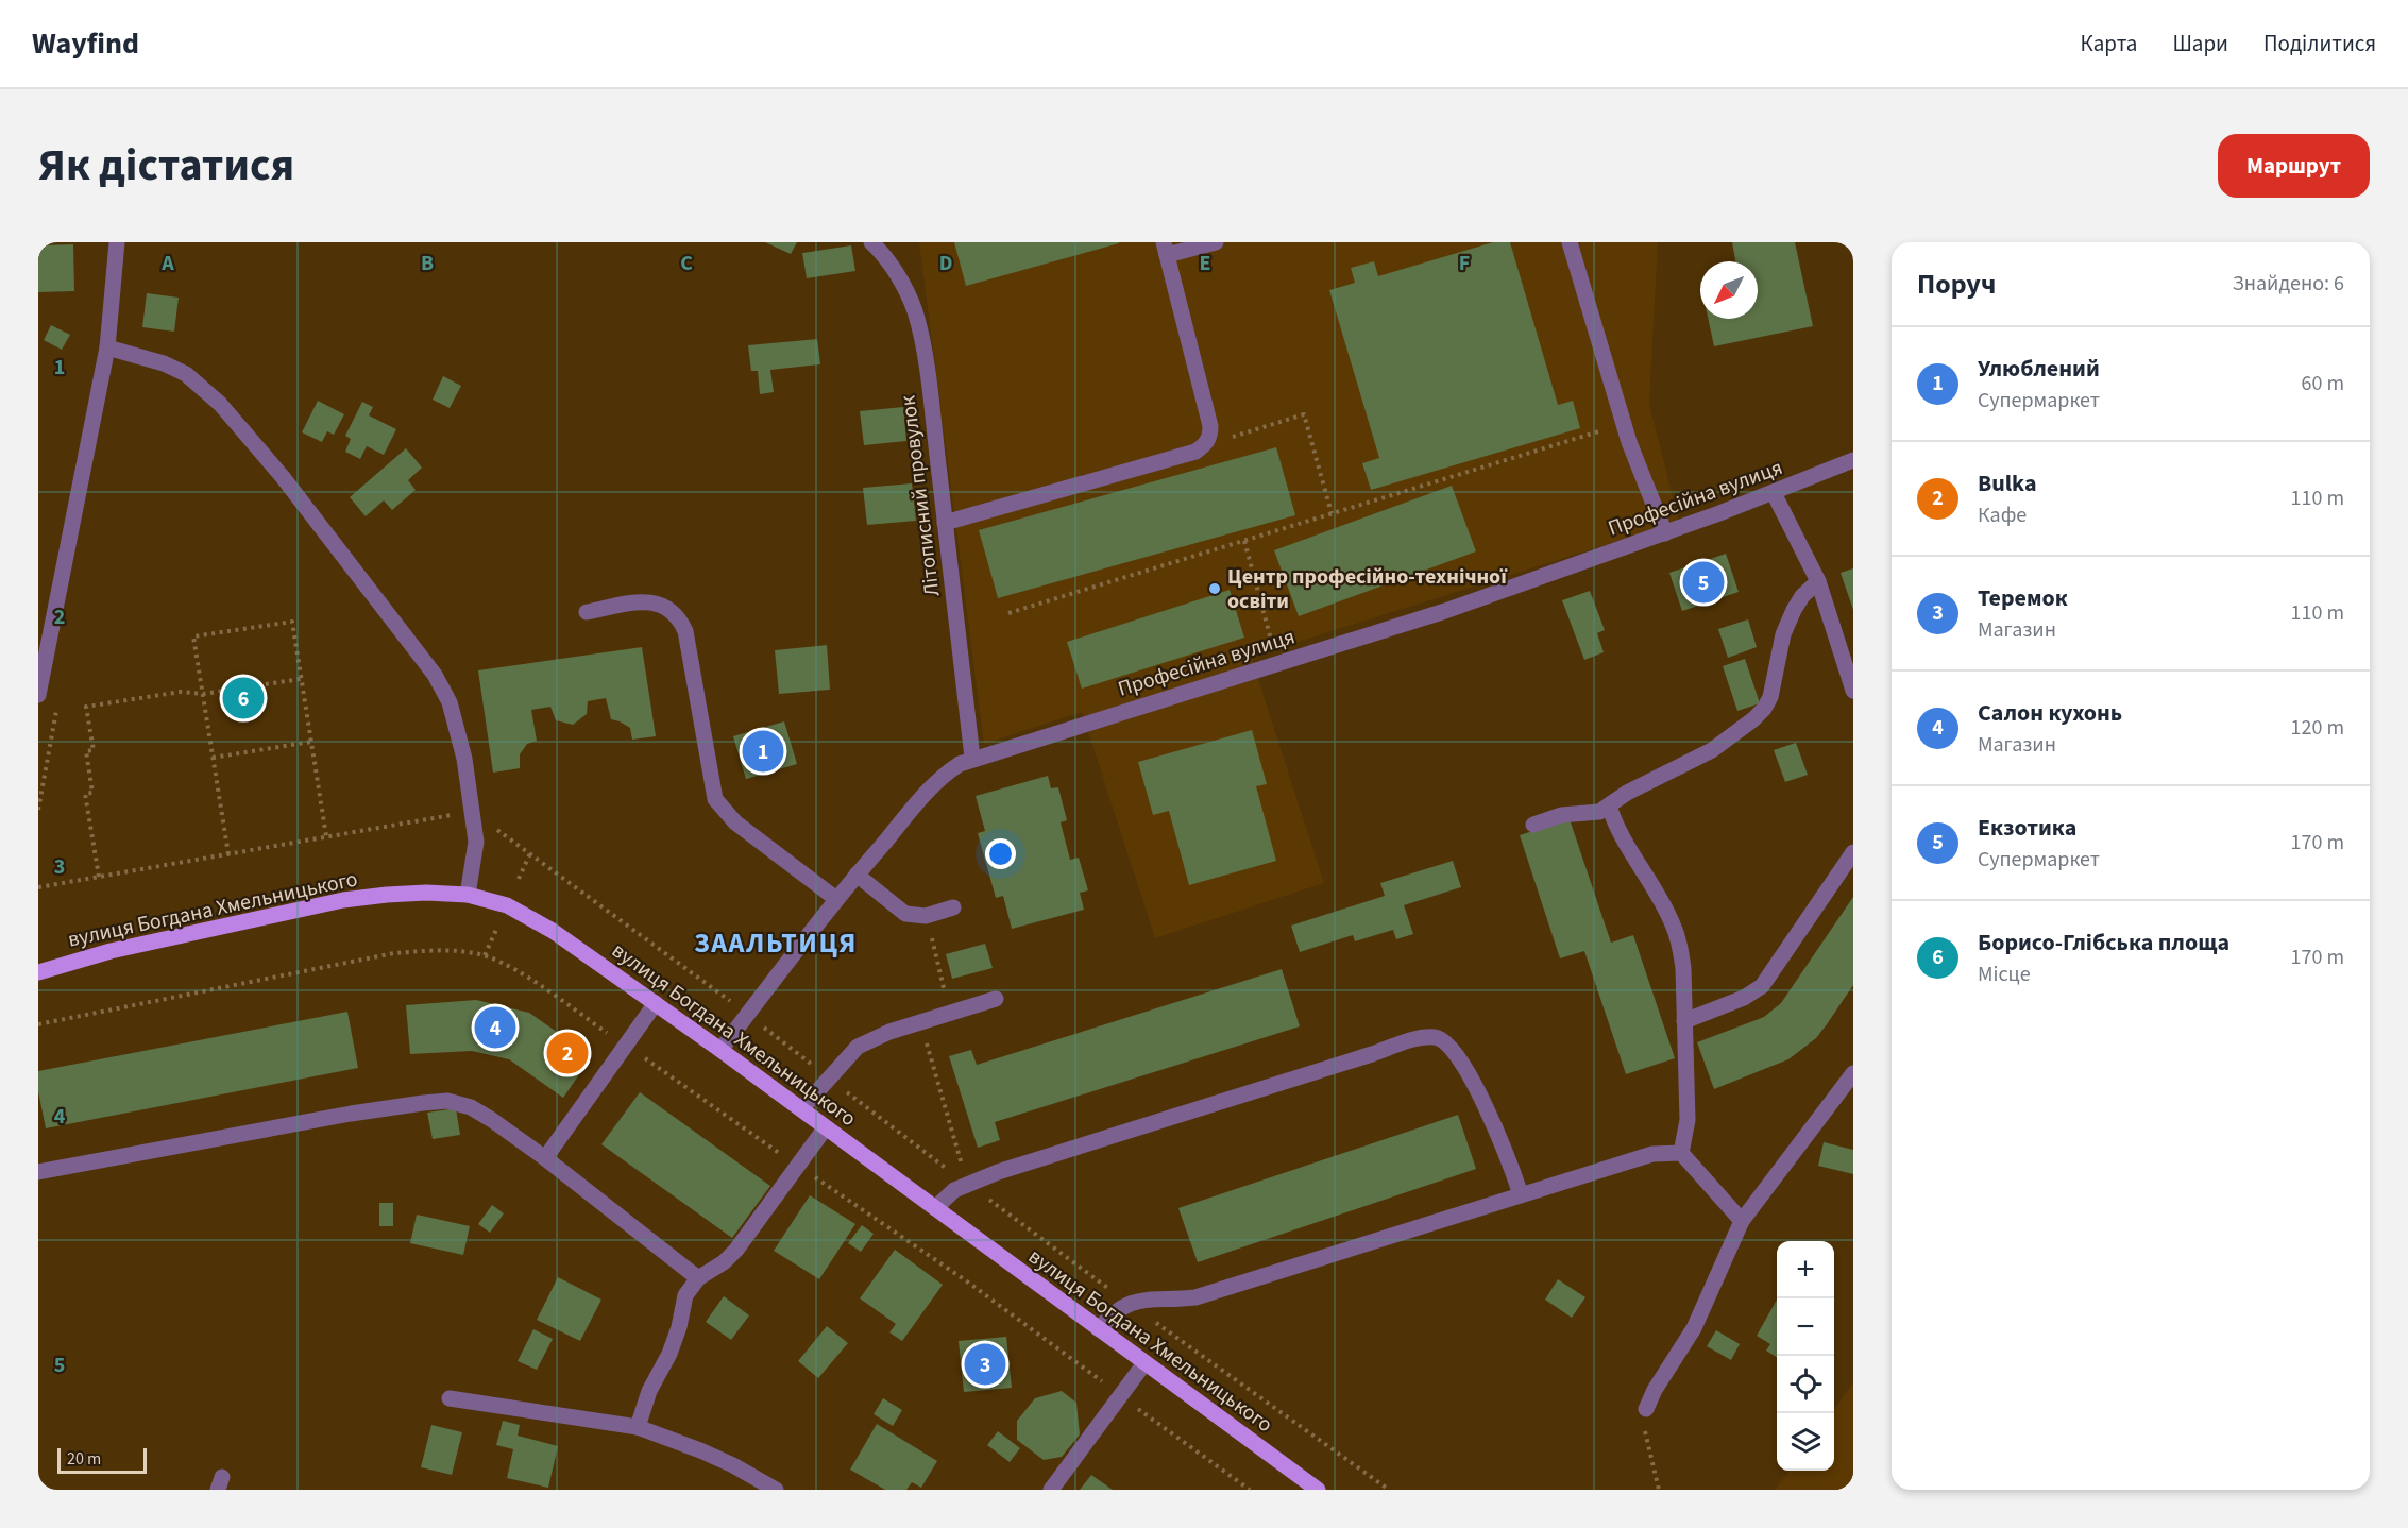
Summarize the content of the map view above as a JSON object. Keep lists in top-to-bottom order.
{
  "streets": {
    "main road": ["вулиця Богдана Хмельницького"],
    "street": ["Літописний провулок", "Професійна вулиця"]
  },
  "crossings": [
    ["Літописний провулок", "Професійна вулиця"],
    ["Професійна вулиця", "вулиця Богдана Хмельницького"]
  ],
  "districts": ["ЗААЛЬТИЦЯ"],
  "places": ["Центр професійно-технічної освіти"],
  "scale_bar": "20 m",
  "north": "bottom left",
  "page": {
    "header": "Wayfind",
    "nav": ["Карта", "Шари", "Поділитися"],
    "title": "Як дістатися",
    "buttons": "Маршрут",
    "heading": ["Поруч", "Знайдено: 6"],
    "list": [
      {
        "mark": "1",
        "name": "Улюблений",
        "note": "Супермаркет",
        "value": "60 m"
      },
      {
        "mark": "2",
        "name": "Bulka",
        "note": "Кафе",
        "value": "110 m"
      },
      {
        "mark": "3",
        "name": "Теремок",
        "note": "Магазин",
        "value": "110 m"
      },
      {
        "mark": "4",
        "name": "Салон кухонь",
        "note": "Магазин",
        "value": "120 m"
      },
      {
        "mark": "5",
        "name": "Екзотика",
        "note": "Супермаркет",
        "value": "170 m"
      },
      {
        "mark": "6",
        "name": "Борисо-Глібська площа",
        "note": "Місце",
        "value": "170 m"
      }
    ],
    "pins": [
      "5",
      "6",
      "1",
      "4",
      "2",
      "3"
    ],
    "map_buttons": ["+", "−"],
    "scale": "20 m"
  },
  "grid": {
    "columns": [
      "A",
      "B",
      "C",
      "D",
      "E",
      "F"
    ],
    "rows": [
      "1",
      "2",
      "3",
      "4",
      "5"
    ]
  }
}
